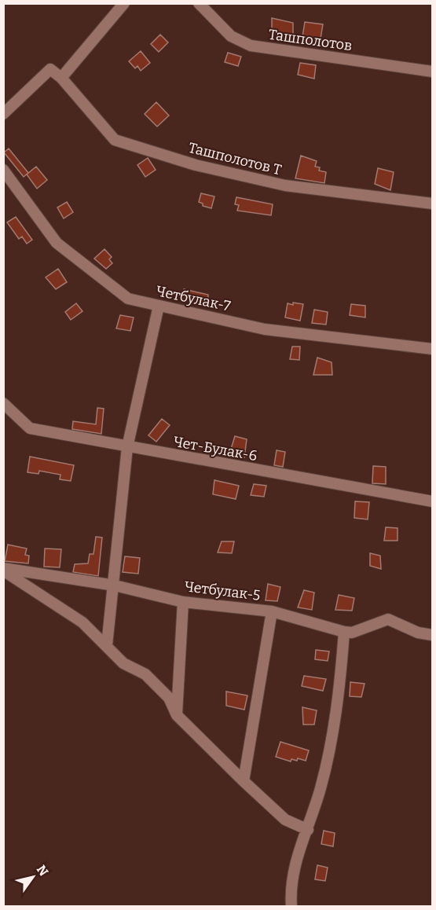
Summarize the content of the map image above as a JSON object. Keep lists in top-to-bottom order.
{
  "streets": {
    "street": [
      "Ташполотов",
      "Ташполотов Т",
      "Четбулак-7",
      "Чет-Булак-6",
      "Четбулак-5"
    ]
  },
  "north": "top right"
}
